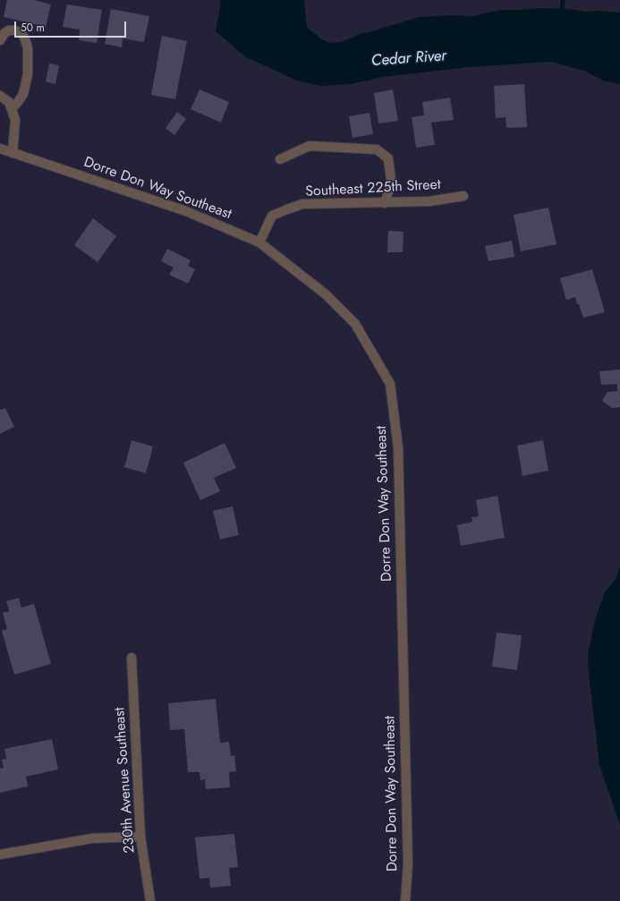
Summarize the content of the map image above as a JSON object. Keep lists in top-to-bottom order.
{
  "streets": {
    "street": ["Dorre Don Way Southeast", "Southeast 225th Street", "230th Avenue Southeast"]
  },
  "crossings": [
    ["Dorre Don Way Southeast", "Southeast 225th Street"]
  ],
  "water": ["Cedar River"],
  "scale_bar": "50 m"
}
